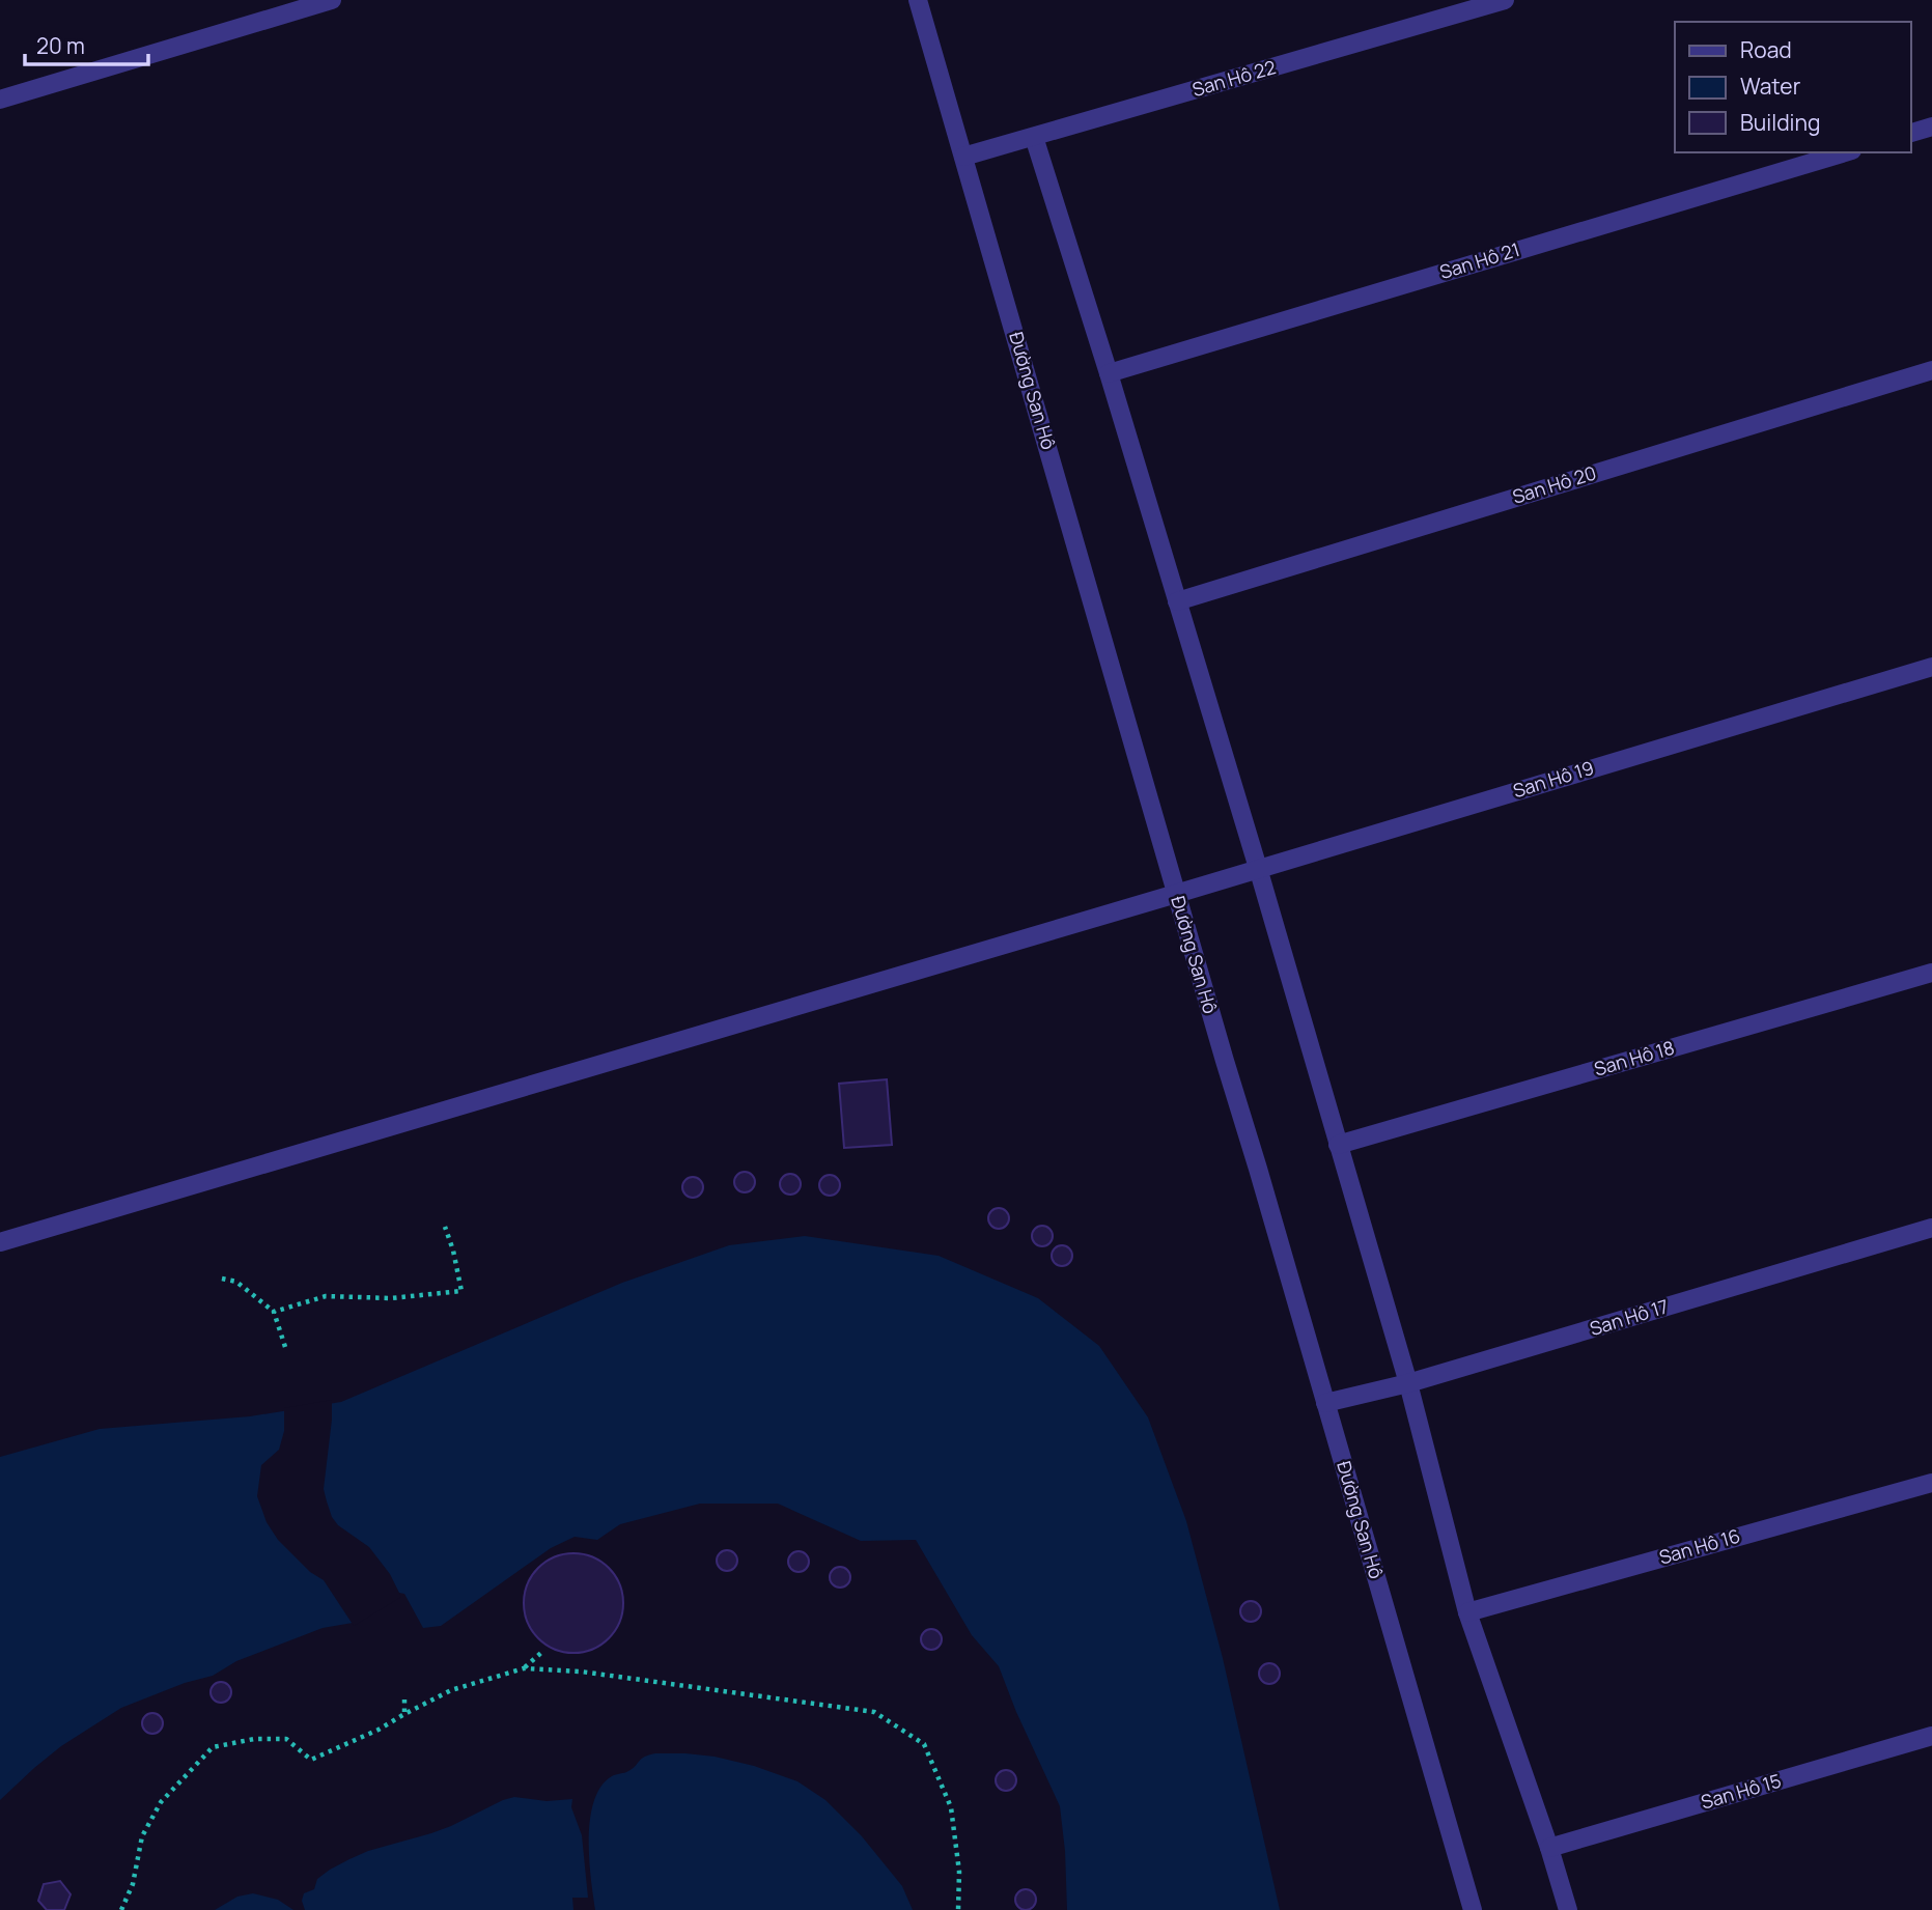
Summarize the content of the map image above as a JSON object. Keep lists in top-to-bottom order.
{
  "streets": {
    "street": [
      "San Hô 22",
      "San Hô 21",
      "Đường San Hô",
      "San Hô 20",
      "San Hô 19",
      "San Hô 18",
      "San Hô 17",
      "San Hô 16",
      "San Hô 15"
    ]
  },
  "crossings": [
    ["San Hô 22", "Đường San Hô"],
    ["Đường San Hô", "San Hô 19"],
    ["Đường San Hô", "San Hô 17"]
  ],
  "legend": ["Road", "Water", "Building"],
  "scale_bar": "20 m"
}
